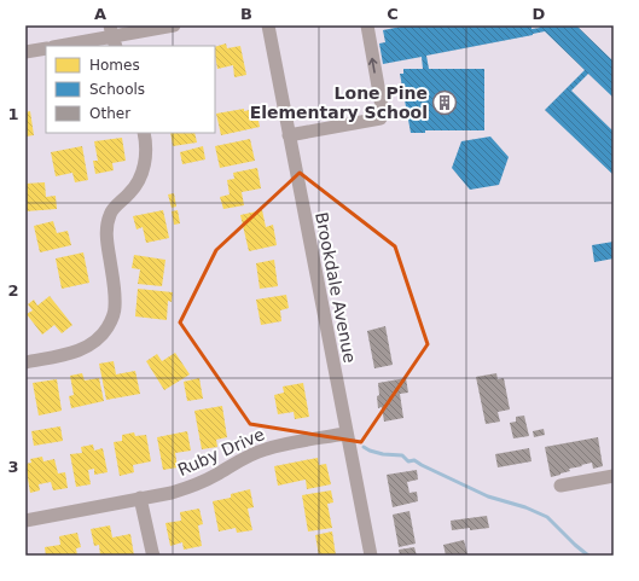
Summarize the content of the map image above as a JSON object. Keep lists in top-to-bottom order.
{
  "streets": {
    "street": ["Brookdale Avenue", "Ruby Drive"]
  },
  "crossings": [
    ["Brookdale Avenue", "Ruby Drive"]
  ],
  "places": {
    "building": ["Lone Pine Elementary School"]
  },
  "legend": ["Homes", "Schools", "Other"],
  "grid": {
    "columns": [
      "A",
      "B",
      "C",
      "D"
    ],
    "rows": ["1", "2", "3"]
  }
}
